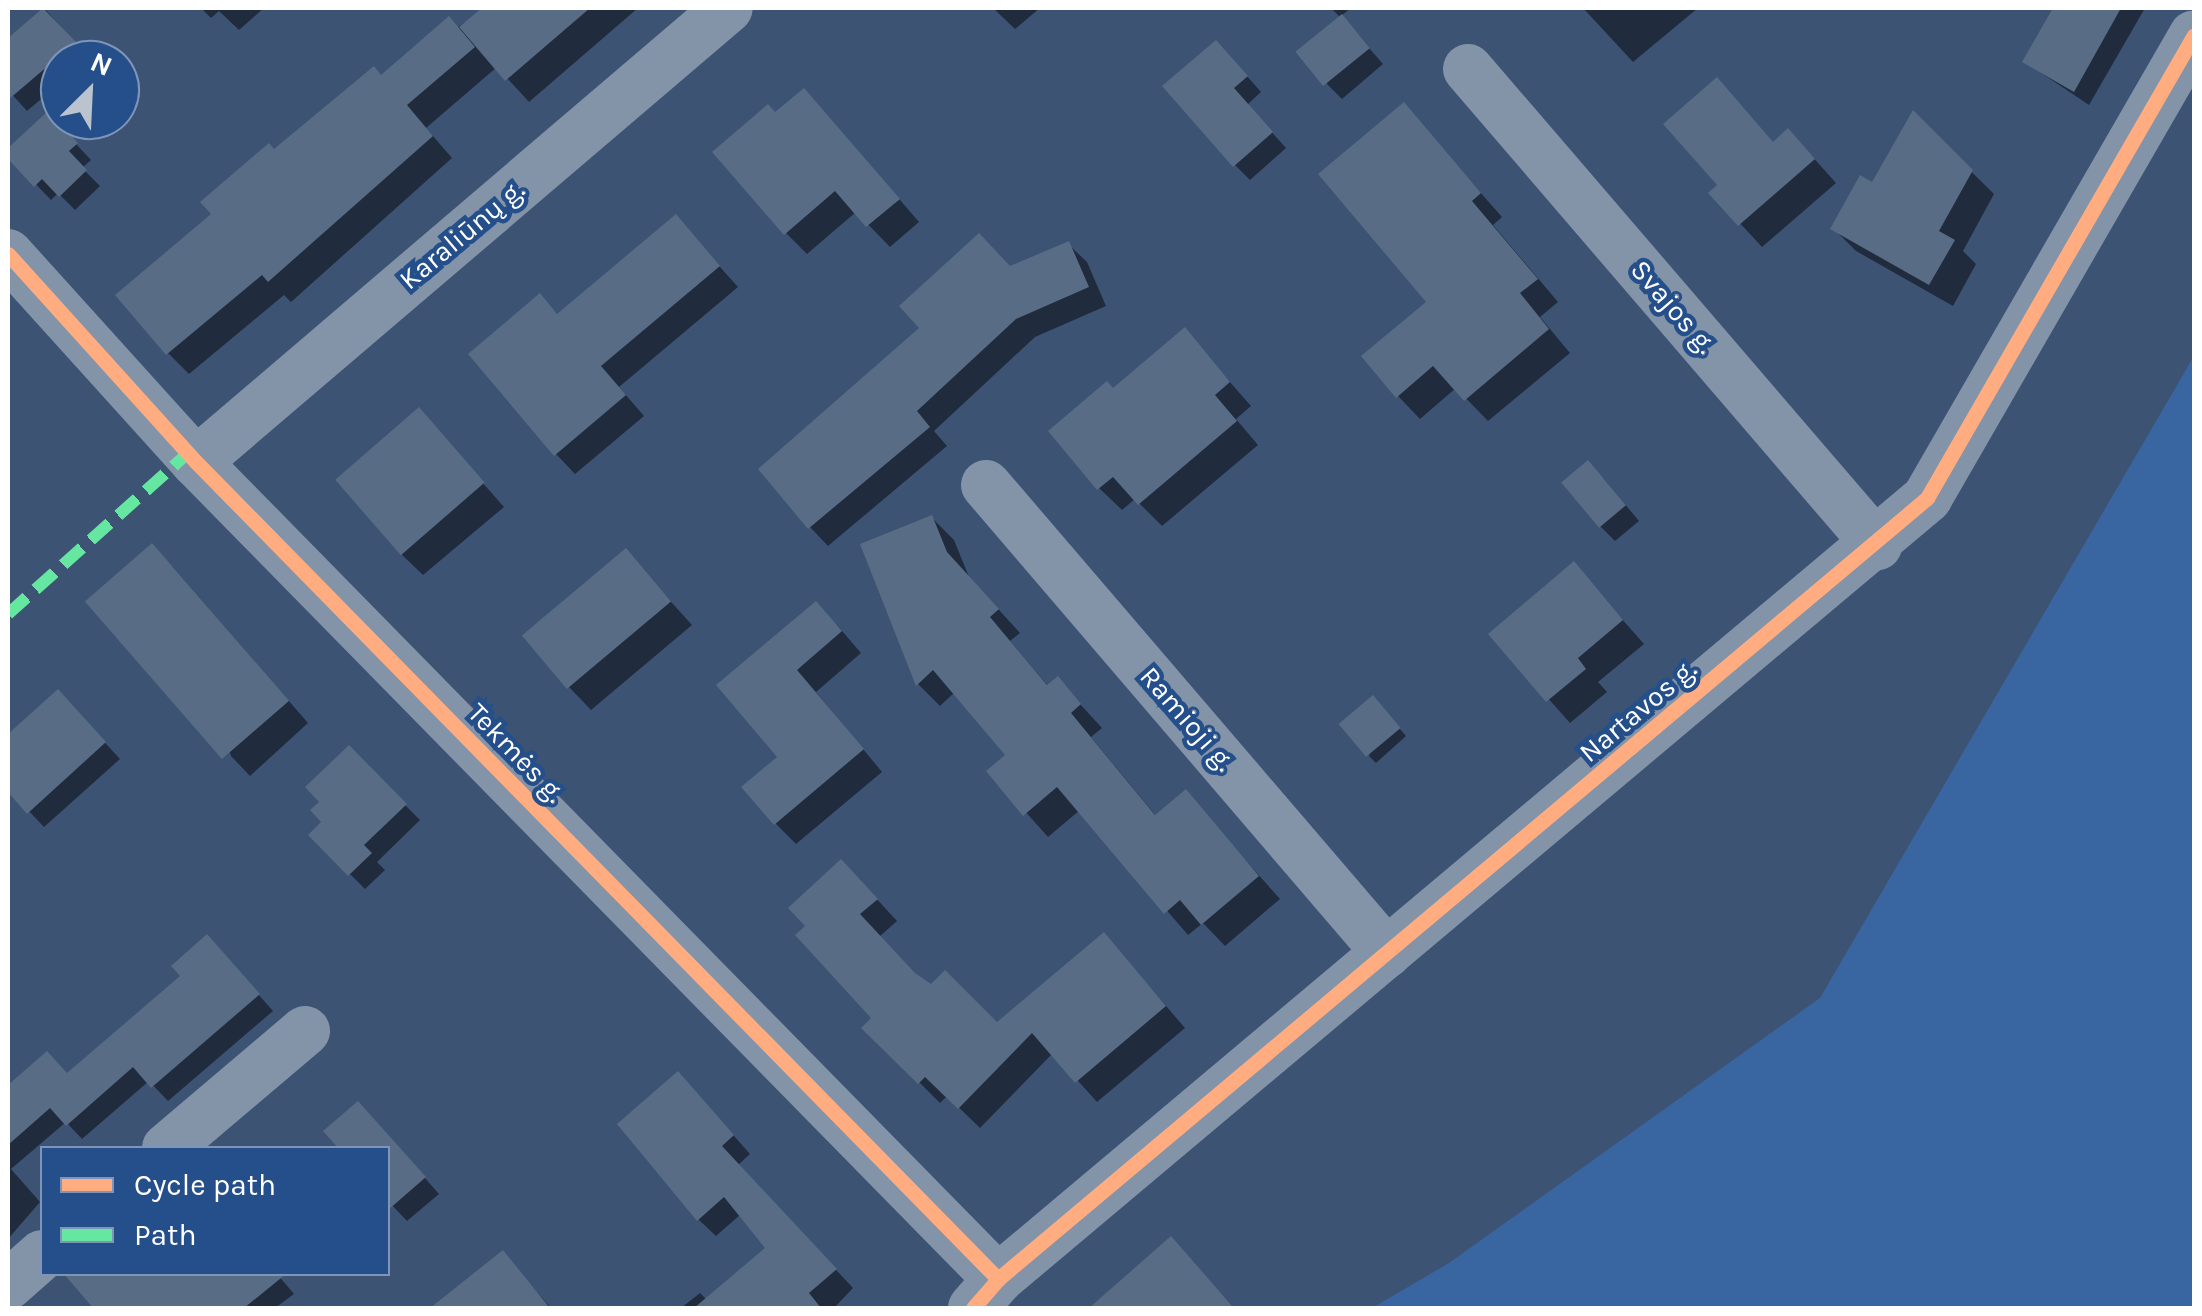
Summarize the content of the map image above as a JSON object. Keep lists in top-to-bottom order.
{
  "streets": {
    "street": [
      "Karaliūnų g.",
      "Svajos g.",
      "Nartavos g.",
      "Ramioji g.",
      "Tekmės g."
    ]
  },
  "crossings": [
    ["Karaliūnų g.", "Tekmės g."],
    ["Svajos g.", "Nartavos g."],
    ["Nartavos g.", "Ramioji g."],
    ["Nartavos g.", "Tekmės g."]
  ],
  "legend": ["Cycle path", "Path"],
  "north": "top right"
}
